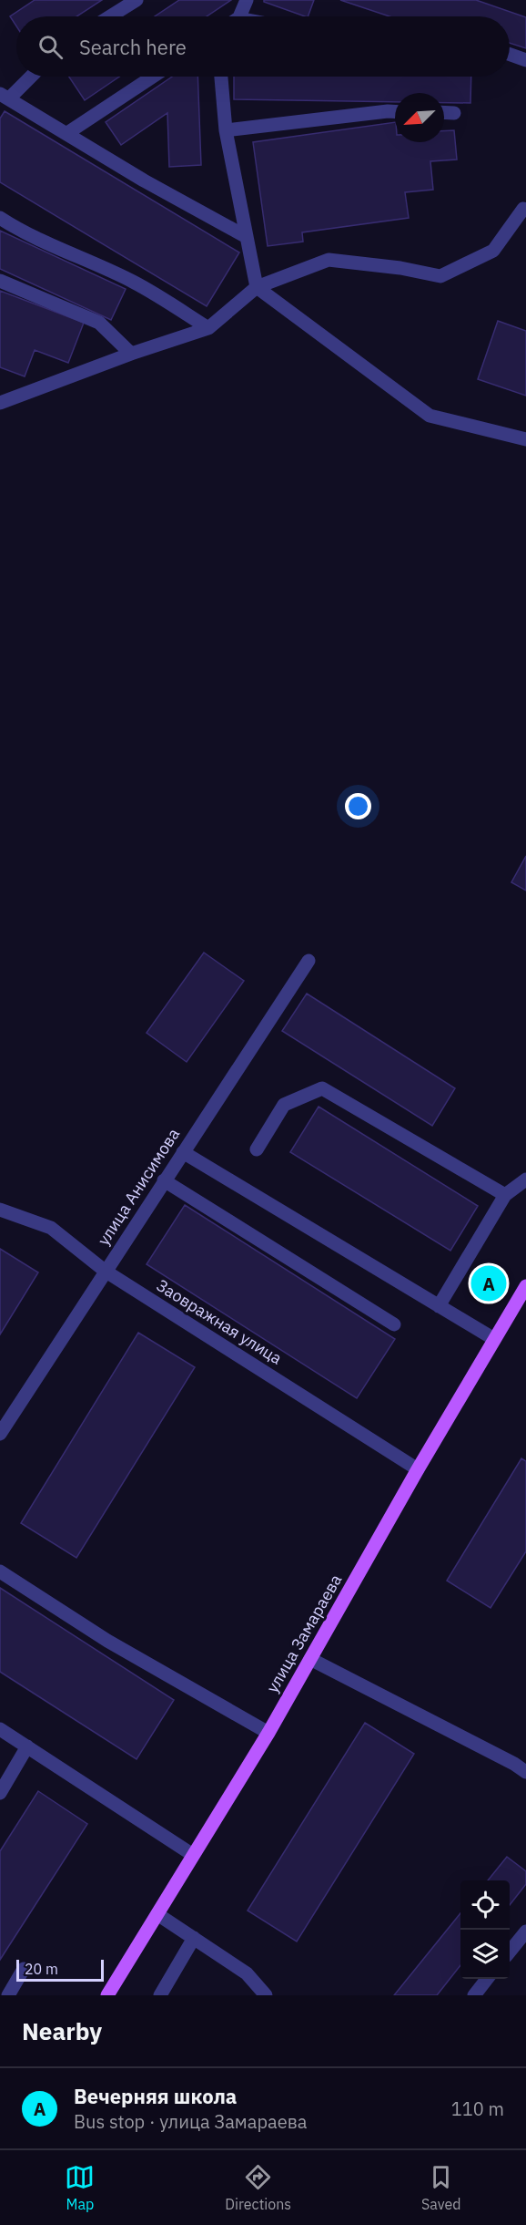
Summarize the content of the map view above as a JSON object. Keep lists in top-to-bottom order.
{
  "streets": {
    "main road": ["улица Замараева"],
    "street": ["улица Анисимова", "Заовражная улица"]
  },
  "crossings": [
    ["улица Анисимова", "Заовражная улица"],
    ["Заовражная улица", "улица Замараева"]
  ],
  "scale_bar": "20 m",
  "north": "bottom left",
  "page": {
    "search": "Search here",
    "pins": "A",
    "scale": "20 m",
    "heading": "Nearby",
    "list": [
      {
        "mark": "A",
        "name": "Вечерняя школа",
        "note": "Bus stop · улица Замараева",
        "value": "110 m"
      }
    ],
    "nav": ["Map", "Directions", "Saved"]
  }
}
